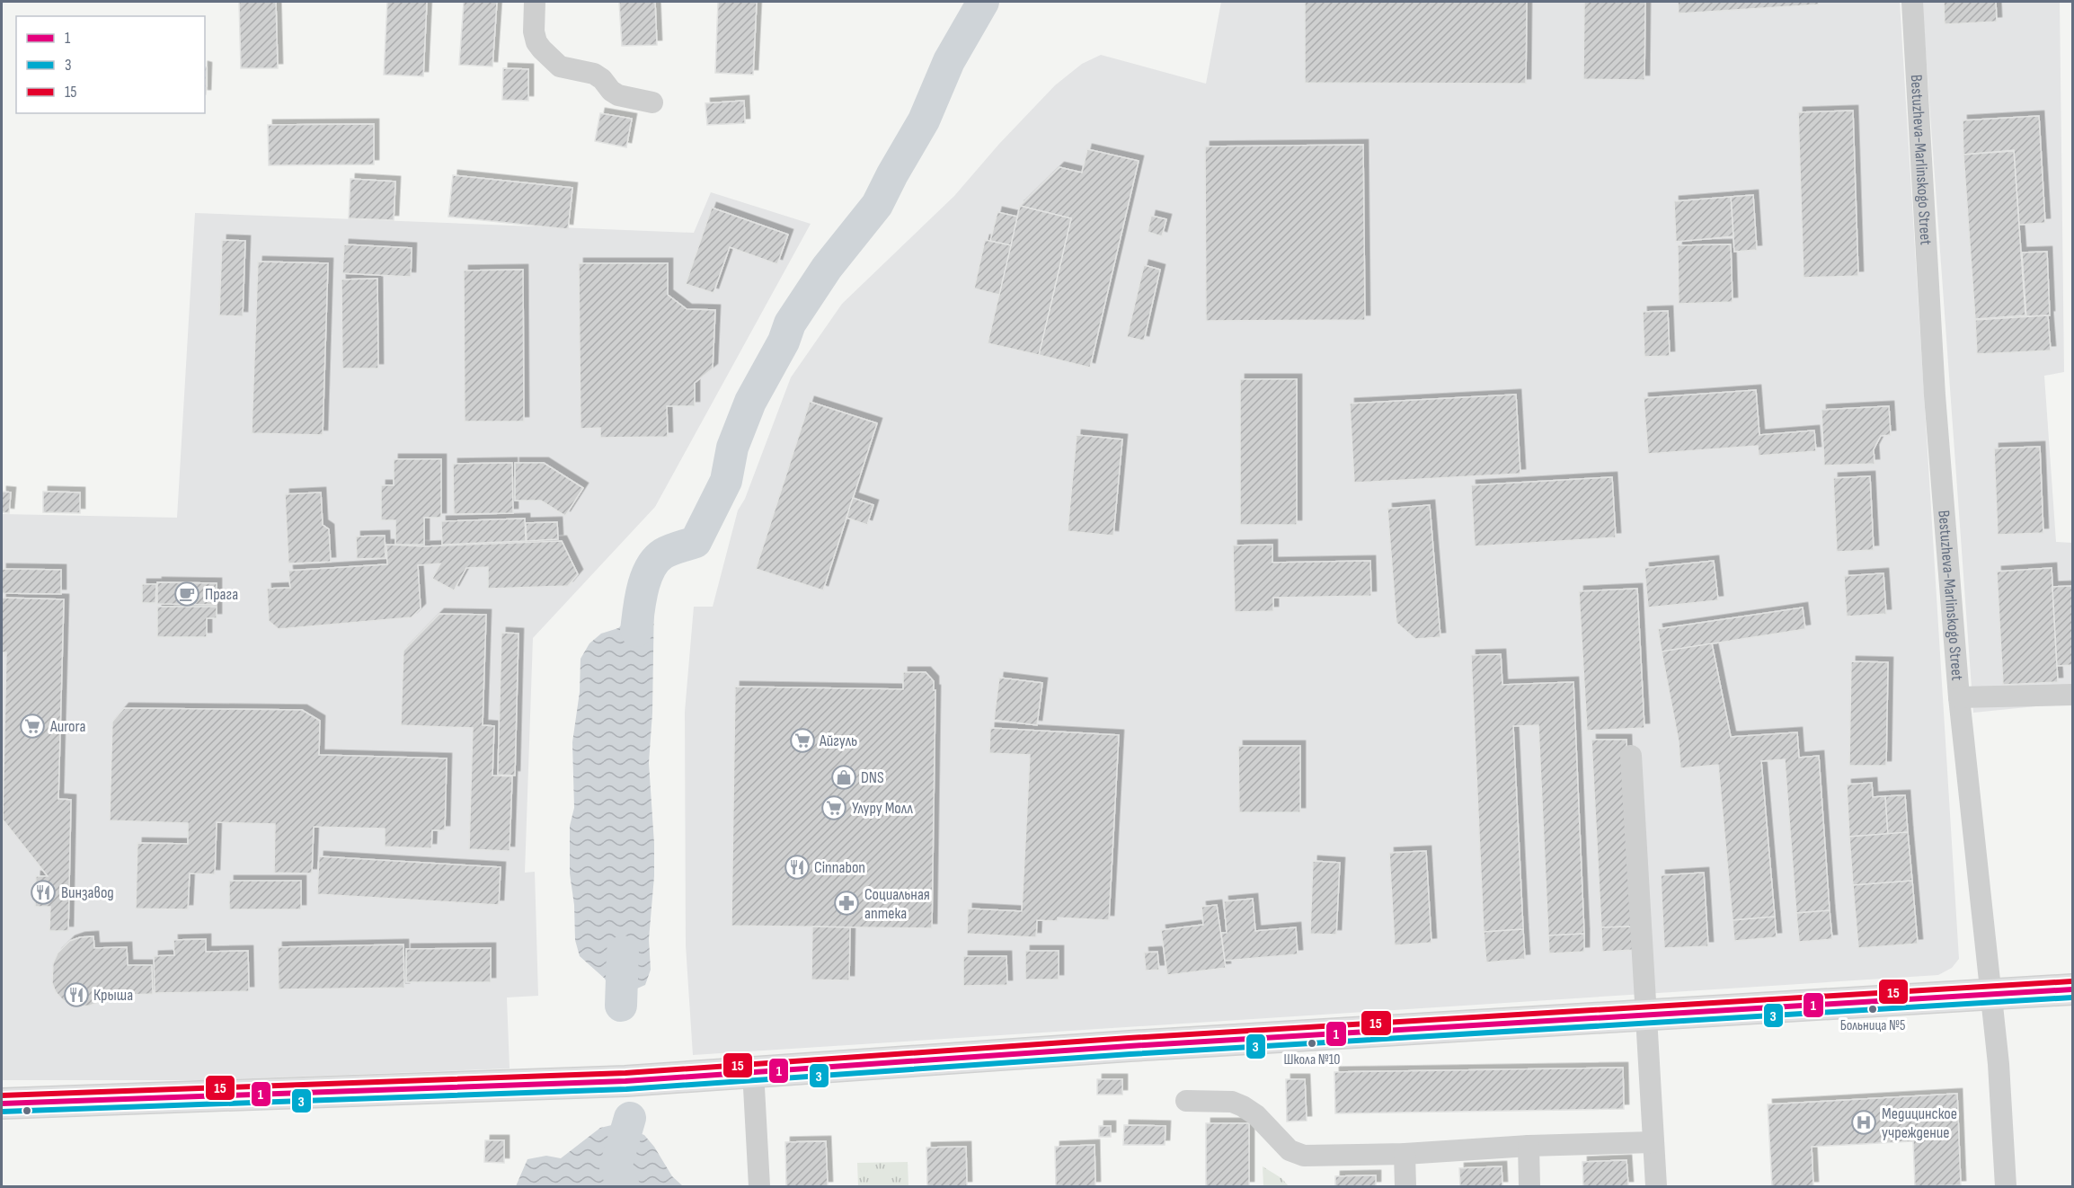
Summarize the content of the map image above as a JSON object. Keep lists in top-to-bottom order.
{
  "streets": {
    "street": ["Bestuzheva-Marlinskogo Street"]
  },
  "places": {
    "cafe": ["Прага"],
    "supermarket": ["Aurora", "Айгуль", "Улуру Молл"],
    "shop": ["DNS"],
    "restaurant": ["Cinnabon", "Винзавод", "Крыша"],
    "pharmacy": ["Социальная аптека"],
    "other": ["Больница №5", "Школа №10"],
    "hospital": ["Медицинское учреждение"]
  },
  "lines": ["transit line 15", "transit line 1", "transit line 3"],
  "legend": ["1", "3", "15"]
}
